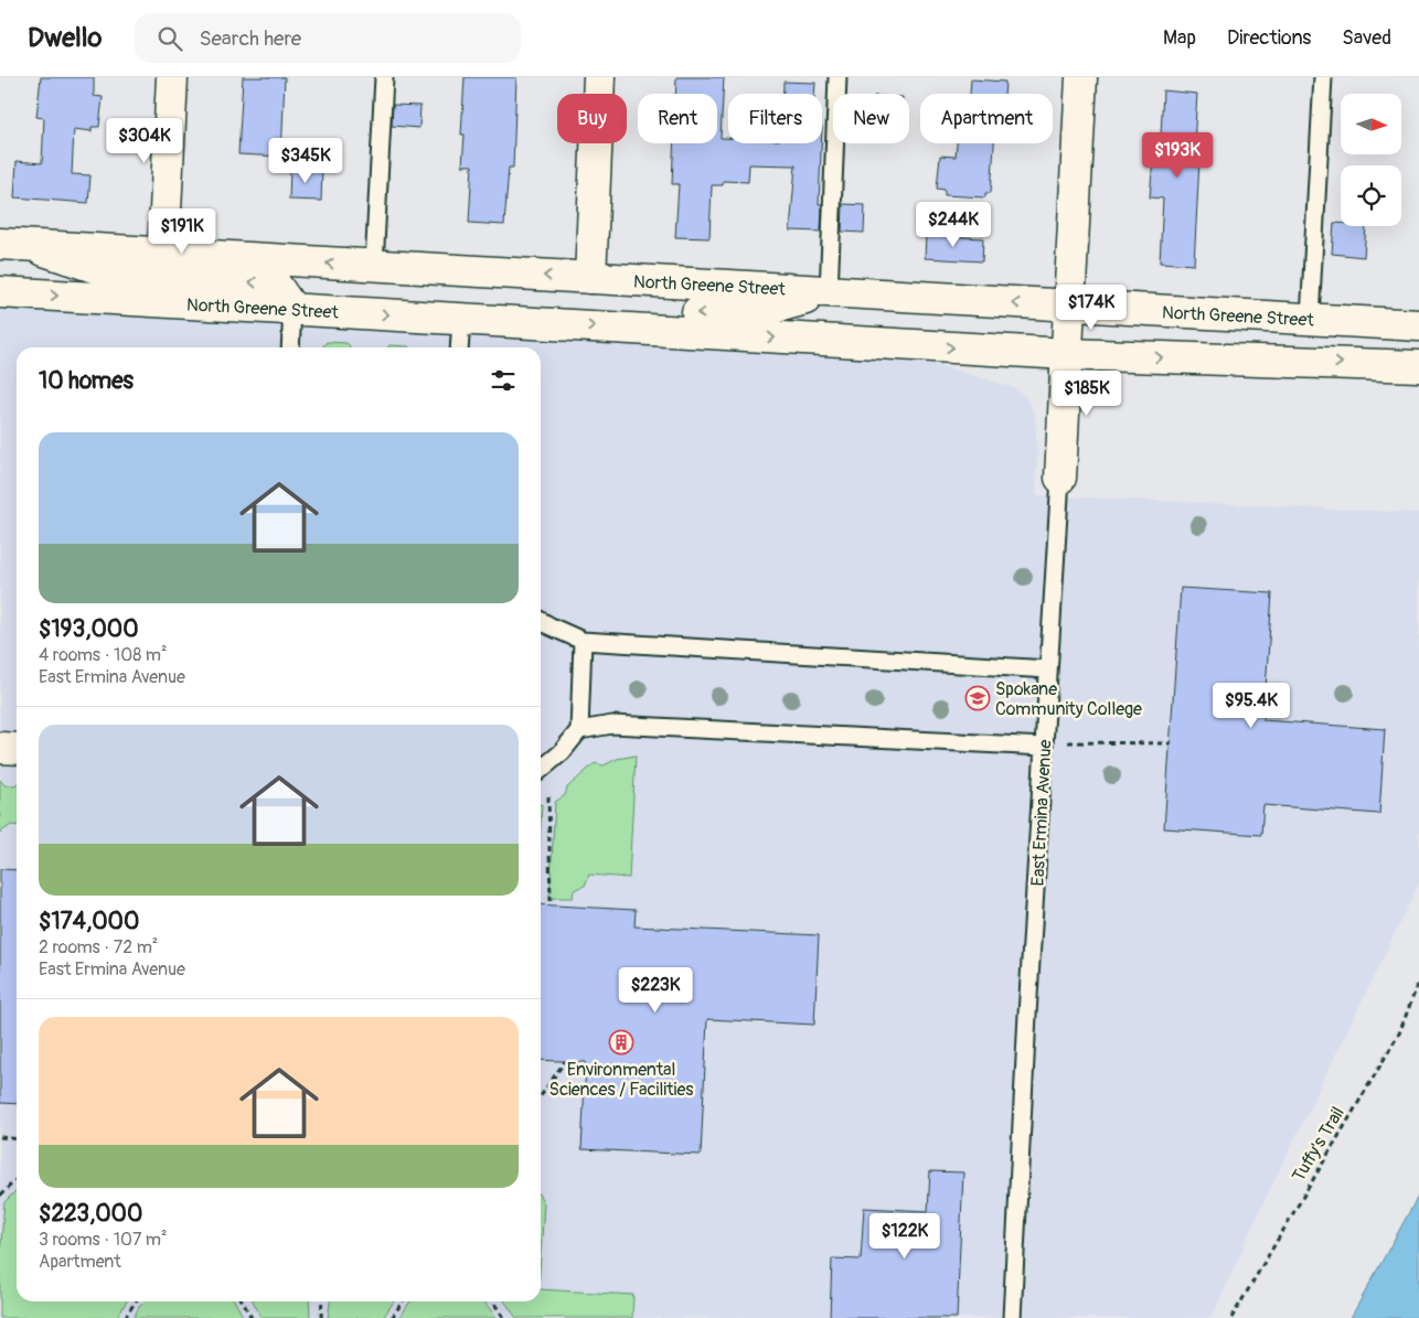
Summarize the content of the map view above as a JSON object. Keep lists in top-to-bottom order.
{
  "streets": {
    "main road": ["North Greene Street", "East Ermina Avenue"],
    "path": ["Tuffy's Trail"]
  },
  "crossings": [
    ["North Greene Street", "East Ermina Avenue"]
  ],
  "places": {
    "school or university": ["Spokane Community College"],
    "building": ["Environmental Sciences / Facilities"]
  },
  "north": "right",
  "page": {
    "header": "Dwello",
    "search": "Search here",
    "nav": ["Map", "Directions", "Saved"],
    "chip": [
      "Buy",
      "Rent",
      "Filters",
      "New",
      "Apartment"
    ],
    "price": [
      "$304K",
      "$193K",
      "$345K",
      "$244K",
      "$191K",
      "$174K",
      "$185K",
      "$95.4K",
      "$223K",
      "$122K"
    ],
    "heading": "10 homes",
    "list": [
      {
        "name": "$193,000",
        "note": "4 rooms · 108 m² · East Ermina Avenue"
      },
      {
        "name": "$174,000",
        "note": "2 rooms · 72 m² · East Ermina Avenue"
      },
      {
        "name": "$223,000",
        "note": "3 rooms · 107 m² · Apartment"
      }
    ]
  }
}
